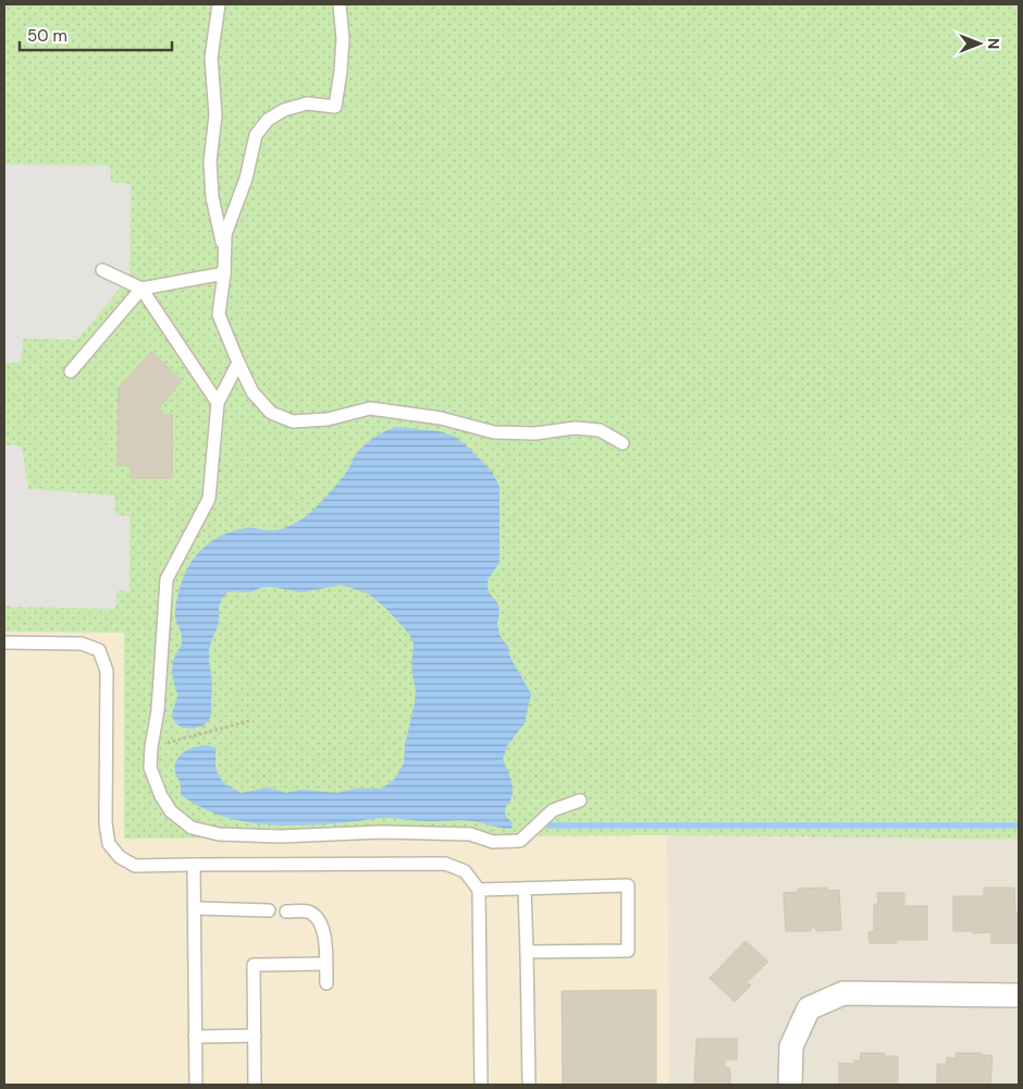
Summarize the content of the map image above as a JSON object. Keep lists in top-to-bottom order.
{
  "scale_bar": "50 m",
  "north": "right"
}
